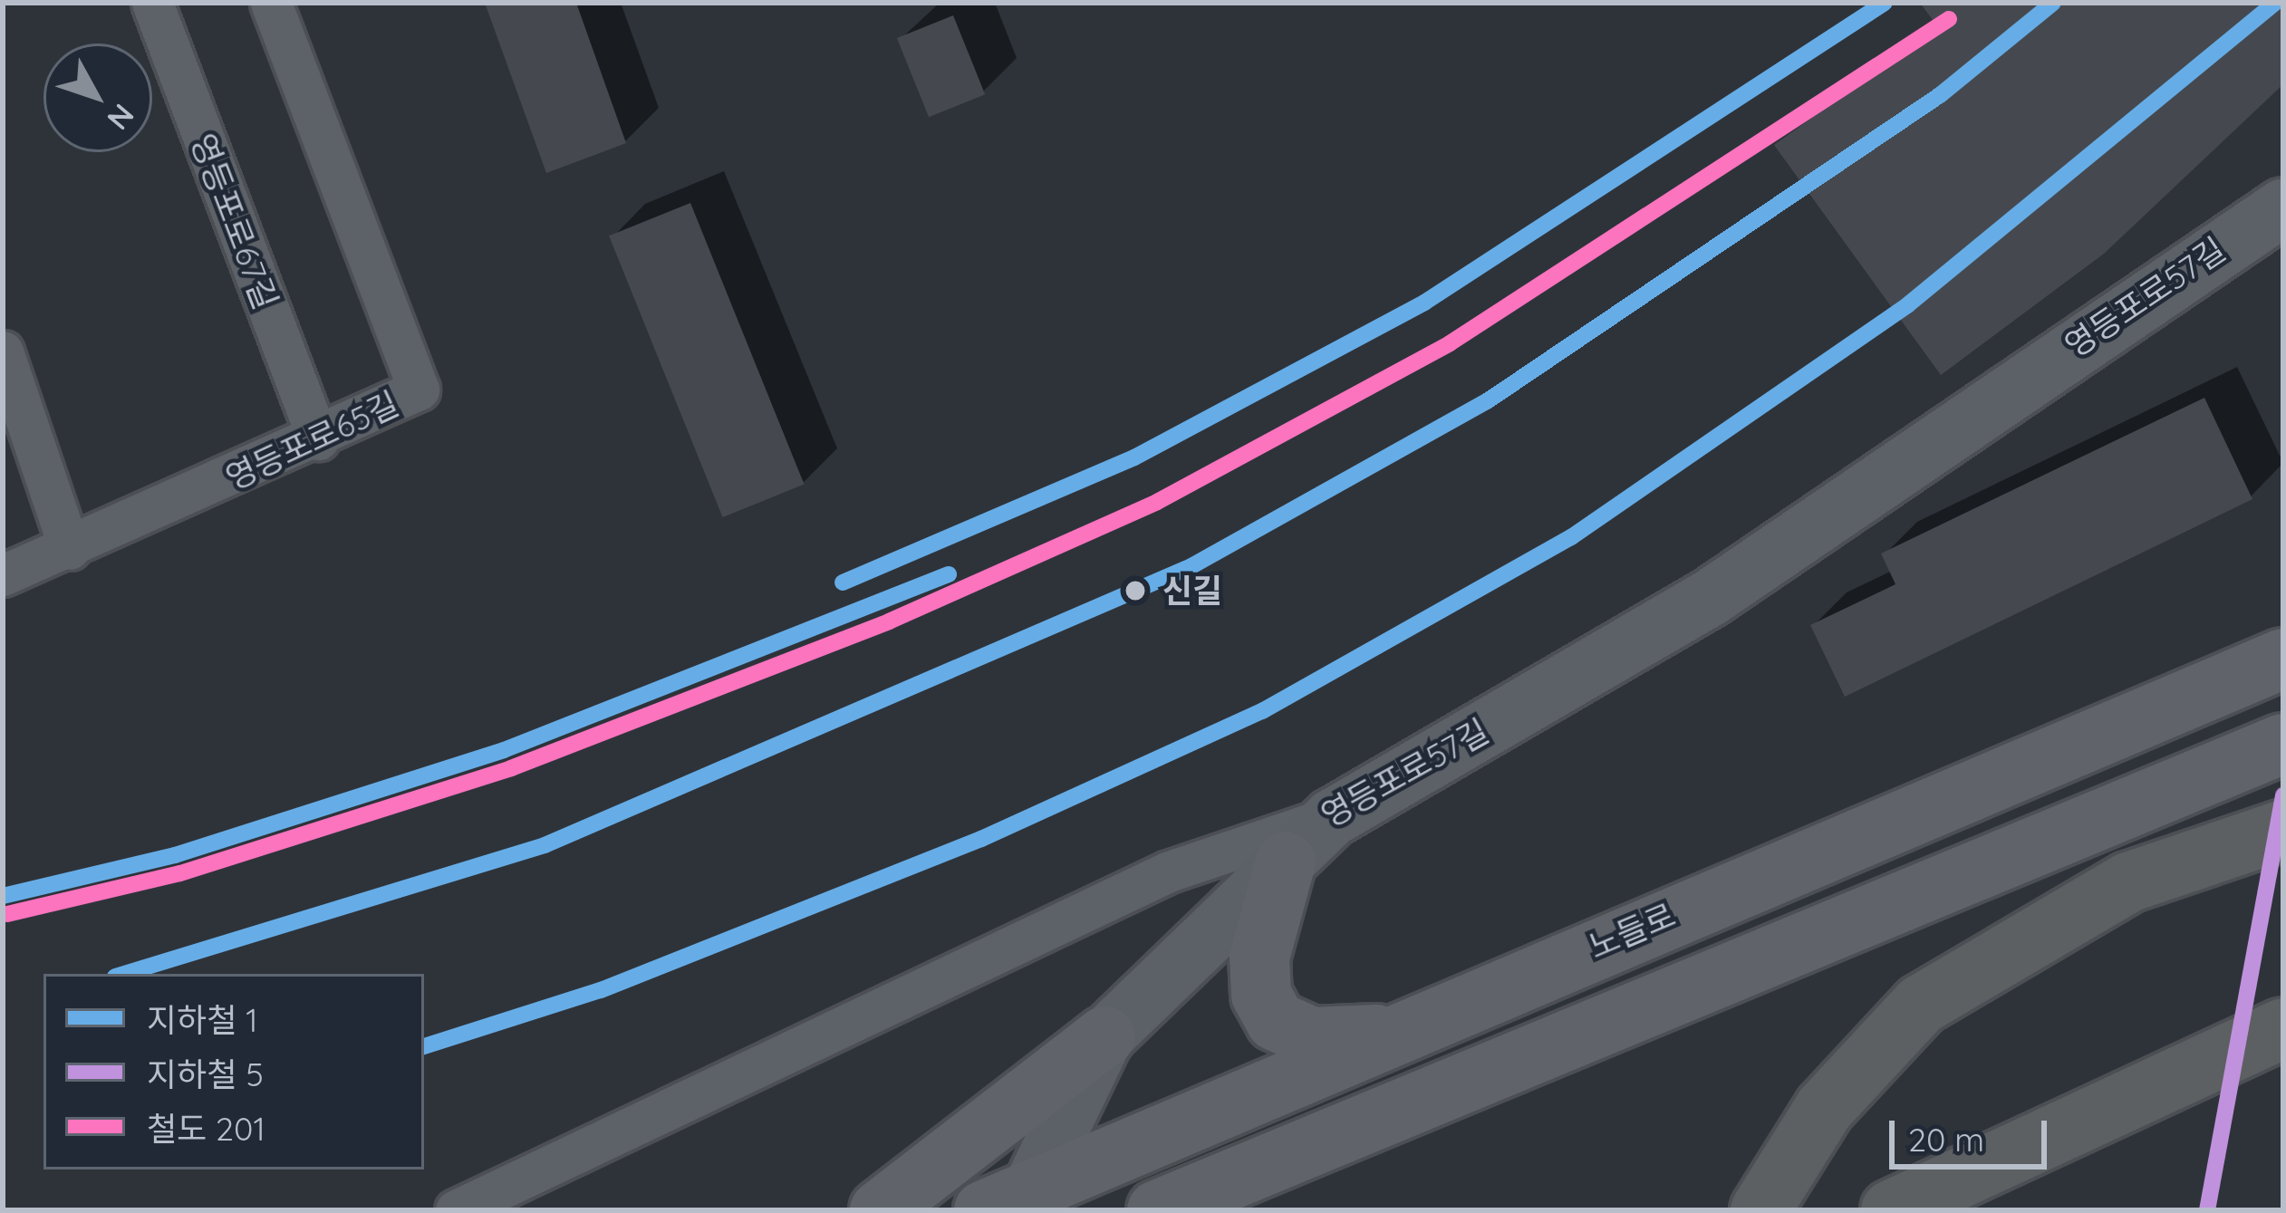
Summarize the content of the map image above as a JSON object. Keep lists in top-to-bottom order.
{
  "streets": {
    "main road": ["노들로"],
    "street": ["영등포로67길", "영등포로57길", "영등포로65길"]
  },
  "crossings": [
    ["영등포로67길", "영등포로65길"]
  ],
  "places": ["신길"],
  "lines": ["metro line 1", "rail line 201", "metro line 5"],
  "legend": ["지하철 1", "지하철 5", "철도 201"],
  "scale_bar": "20 m",
  "north": "bottom right"
}
